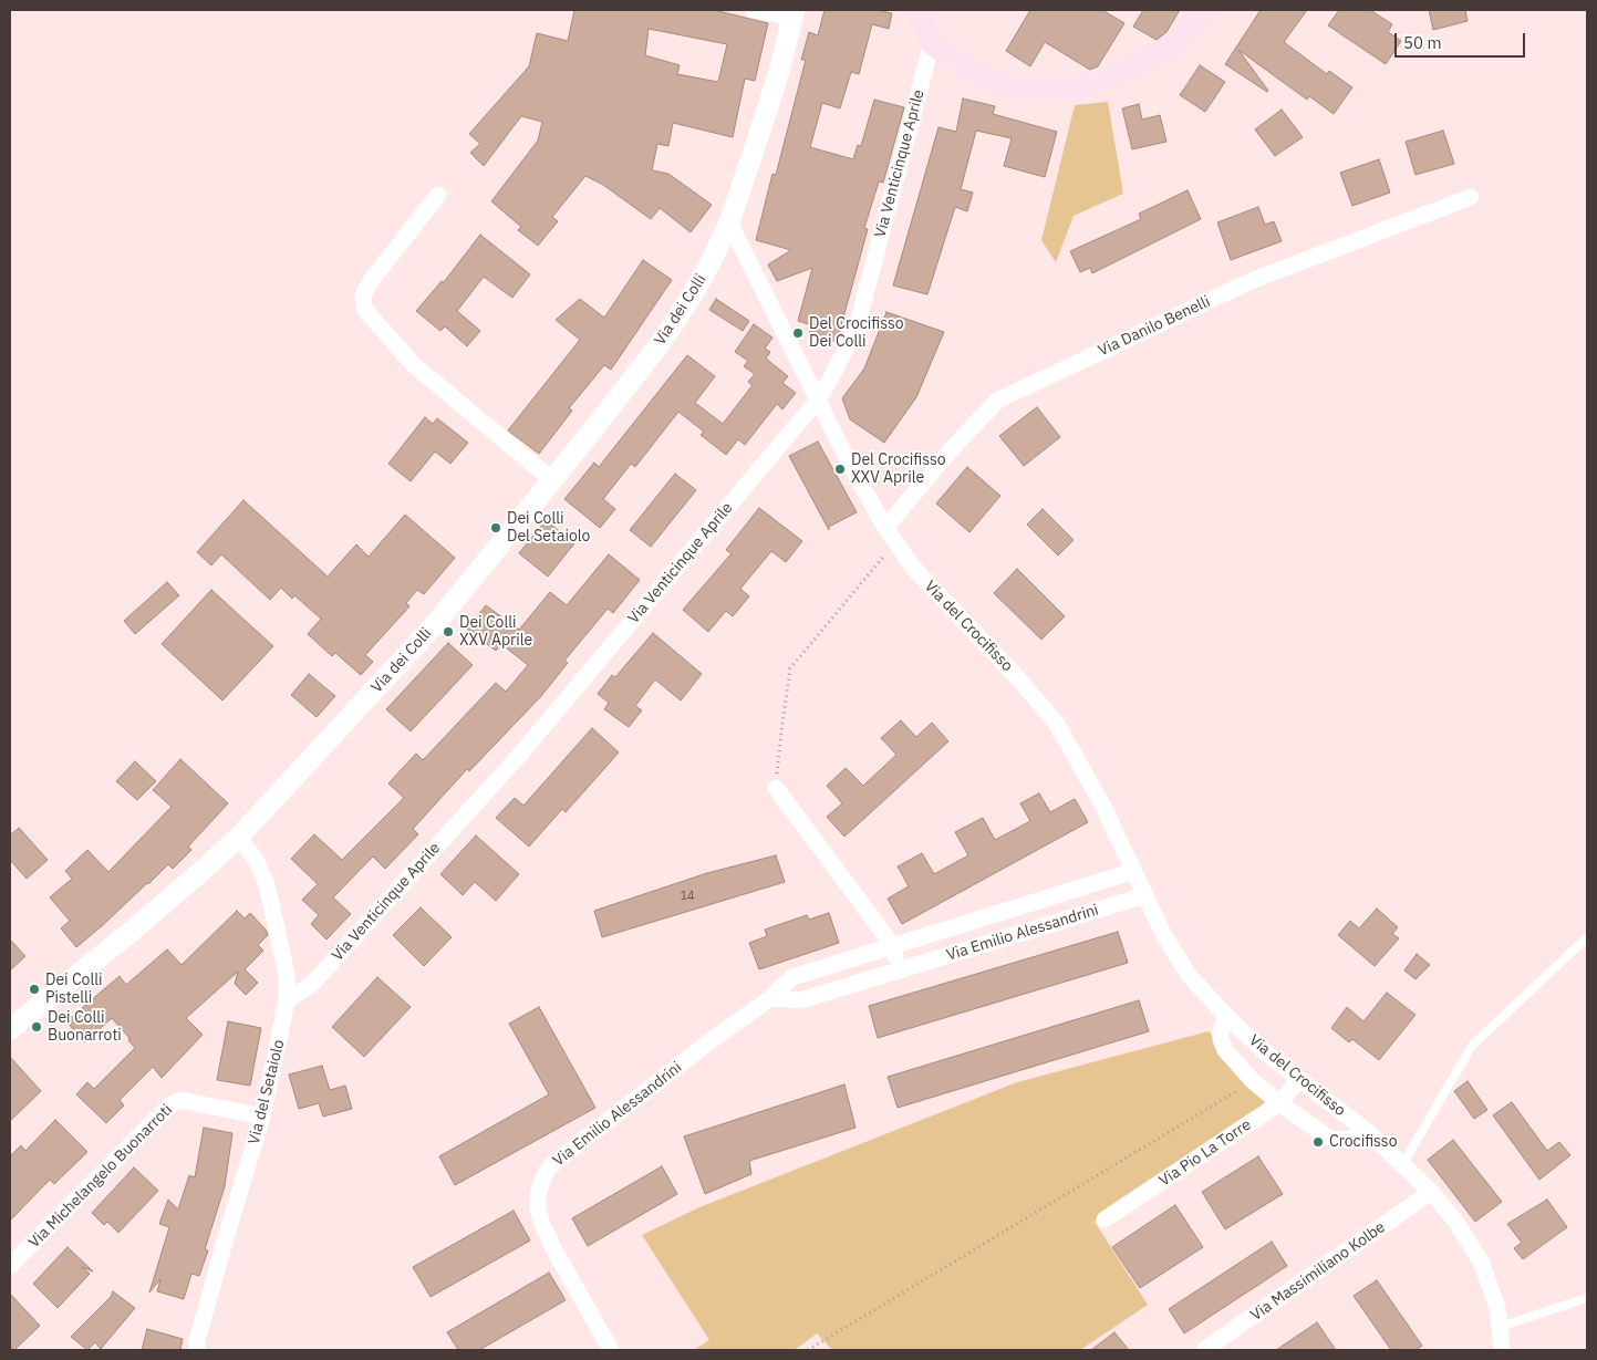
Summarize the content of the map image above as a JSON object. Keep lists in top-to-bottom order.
{
  "streets": {
    "street": [
      "Via Venticinque Aprile",
      "Via dei Colli",
      "Via Danilo Benelli",
      "Via del Crocifisso",
      "Via Emilio Alessandrini",
      "Via del Setaiolo",
      "Via Pio La Torre",
      "Via Michelangelo Buonarroti",
      "Via Massimiliano Kolbe"
    ]
  },
  "crossings": [
    ["Via Venticinque Aprile", "Via del Crocifisso"],
    ["Via Venticinque Aprile", "Via del Setaiolo"],
    ["Via dei Colli", "Via del Crocifisso"],
    ["Via dei Colli", "Via del Setaiolo"],
    ["Via Danilo Benelli", "Via del Crocifisso"],
    ["Via del Crocifisso", "Via Emilio Alessandrini"],
    ["Via del Crocifisso", "Via Pio La Torre"],
    ["Via del Crocifisso", "Via Massimiliano Kolbe"],
    ["Via del Setaiolo", "Via Michelangelo Buonarroti"]
  ],
  "places": [
    "Del Crocifisso Dei Colli",
    "Del Crocifisso XXV Aprile",
    "Dei Colli Del Setaiolo",
    "Dei Colli XXV Aprile",
    "Dei Colli Pistelli",
    "Dei Colli Buonarroti",
    "Crocifisso"
  ],
  "house_numbers": ["14"],
  "scale_bar": "50 m"
}
